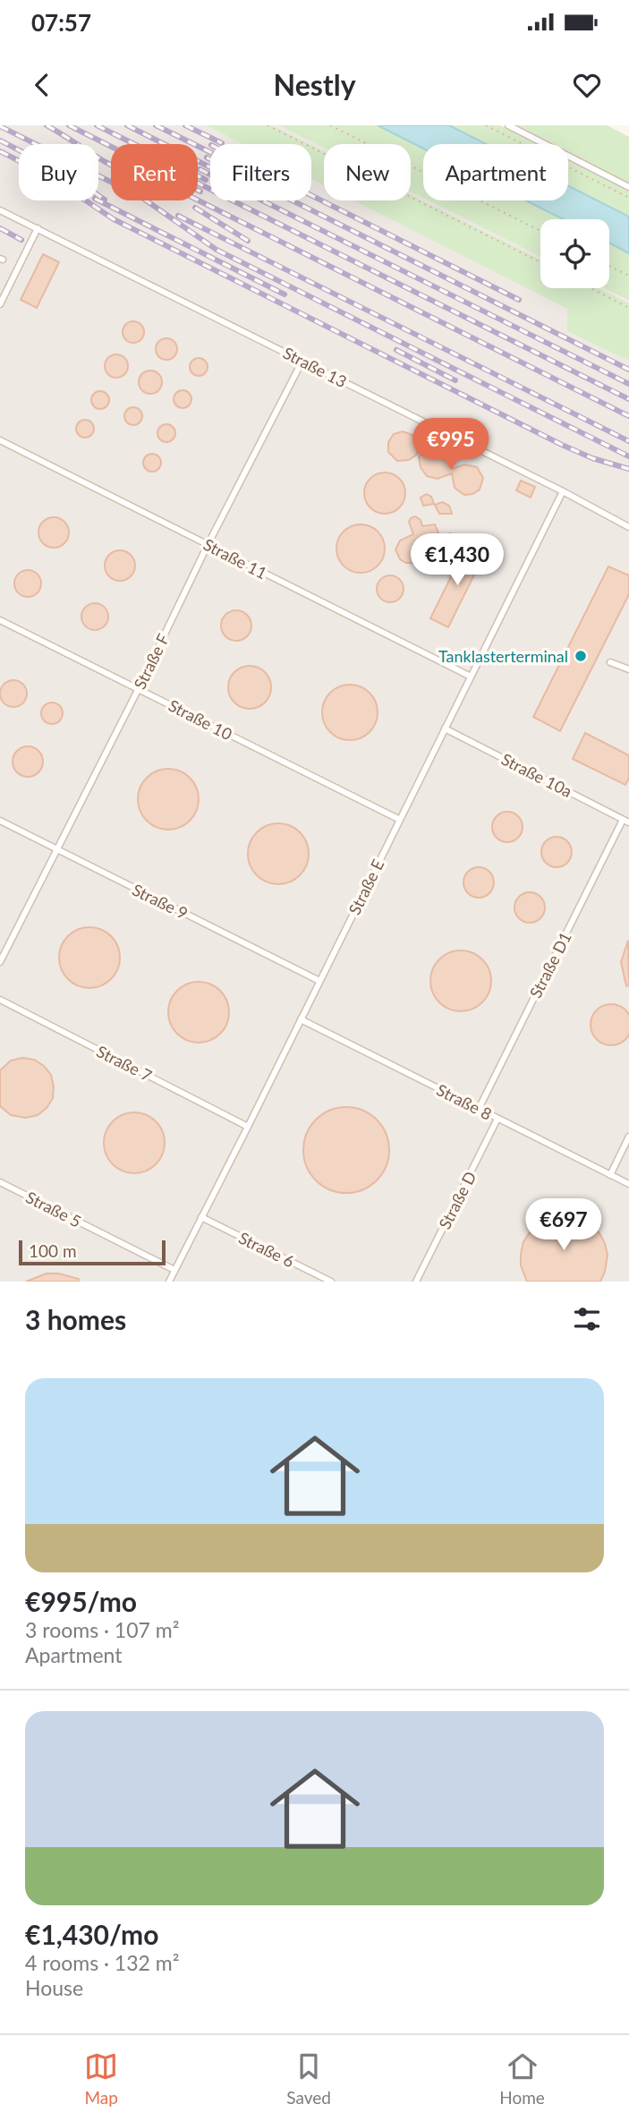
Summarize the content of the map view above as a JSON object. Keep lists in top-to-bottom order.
{
  "streets": {
    "lane": [
      "Straße 13",
      "Straße 11",
      "Straße F",
      "Straße 10",
      "Straße 10a",
      "Straße E",
      "Straße 9",
      "Straße D1",
      "Straße 7",
      "Straße 8",
      "Straße D",
      "Straße 5",
      "Straße 6"
    ]
  },
  "crossings": [
    ["Straße 13", "Straße F"],
    ["Straße 13", "Straße E"],
    ["Straße 11", "Straße F"],
    ["Straße 11", "Straße E"],
    ["Straße F", "Straße 10"],
    ["Straße F", "Straße 9"],
    ["Straße 10", "Straße E"],
    ["Straße 10a", "Straße E"],
    ["Straße 10a", "Straße D1"],
    ["Straße E", "Straße 9"],
    ["Straße E", "Straße 7"],
    ["Straße E", "Straße 8"],
    ["Straße E", "Straße 5"],
    ["Straße E", "Straße 6"],
    ["Straße D1", "Straße 8"],
    ["Straße 8", "Straße D"]
  ],
  "places": ["Tanklasterterminal"],
  "scale_bar": "100 m",
  "page": {
    "status": "07:57",
    "header": "Nestly",
    "chip": [
      "Buy",
      "Rent",
      "Filters",
      "New",
      "Apartment"
    ],
    "price": ["€995", "€1,430", "€697"],
    "scale": "100 m",
    "heading": "3 homes",
    "list": [
      {
        "name": "€995/mo",
        "note": "3 rooms · 107 m² · Apartment"
      },
      {
        "name": "€1,430/mo",
        "note": "4 rooms · 132 m² · House"
      }
    ],
    "tabs": ["Map", "Saved", "Home"]
  }
}
